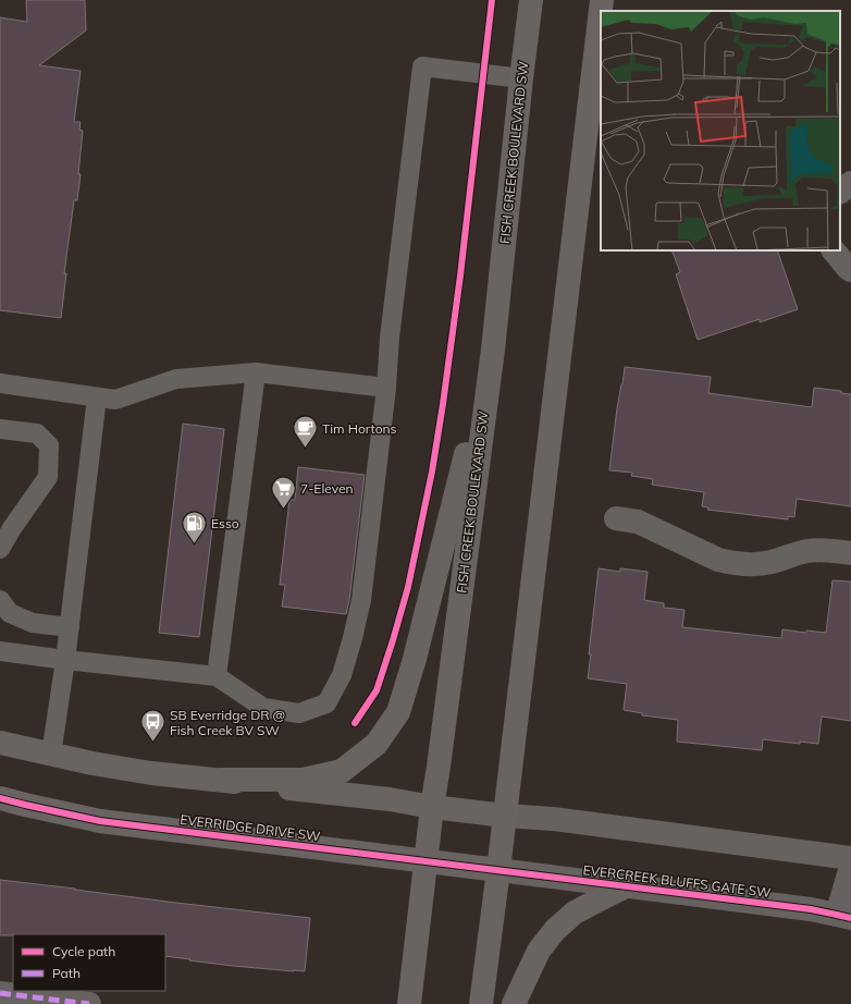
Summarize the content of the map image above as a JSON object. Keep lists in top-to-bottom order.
{
  "streets": {
    "main road": ["FISH CREEK BOULEVARD SW", "EVERRIDGE DRIVE SW"],
    "street": ["EVERCREEK BLUFFS GATE SW"]
  },
  "crossings": [
    ["FISH CREEK BOULEVARD SW", "EVERRIDGE DRIVE SW"],
    ["EVERRIDGE DRIVE SW", "EVERCREEK BLUFFS GATE SW"]
  ],
  "places": {
    "cafe": ["Tim Hortons"],
    "supermarket": ["7-Eleven"],
    "fuel station": ["Esso"],
    "bus stop": ["SB Everridge DR @ Fish Creek BV SW"]
  },
  "legend": ["Cycle path", "Path"]
}
